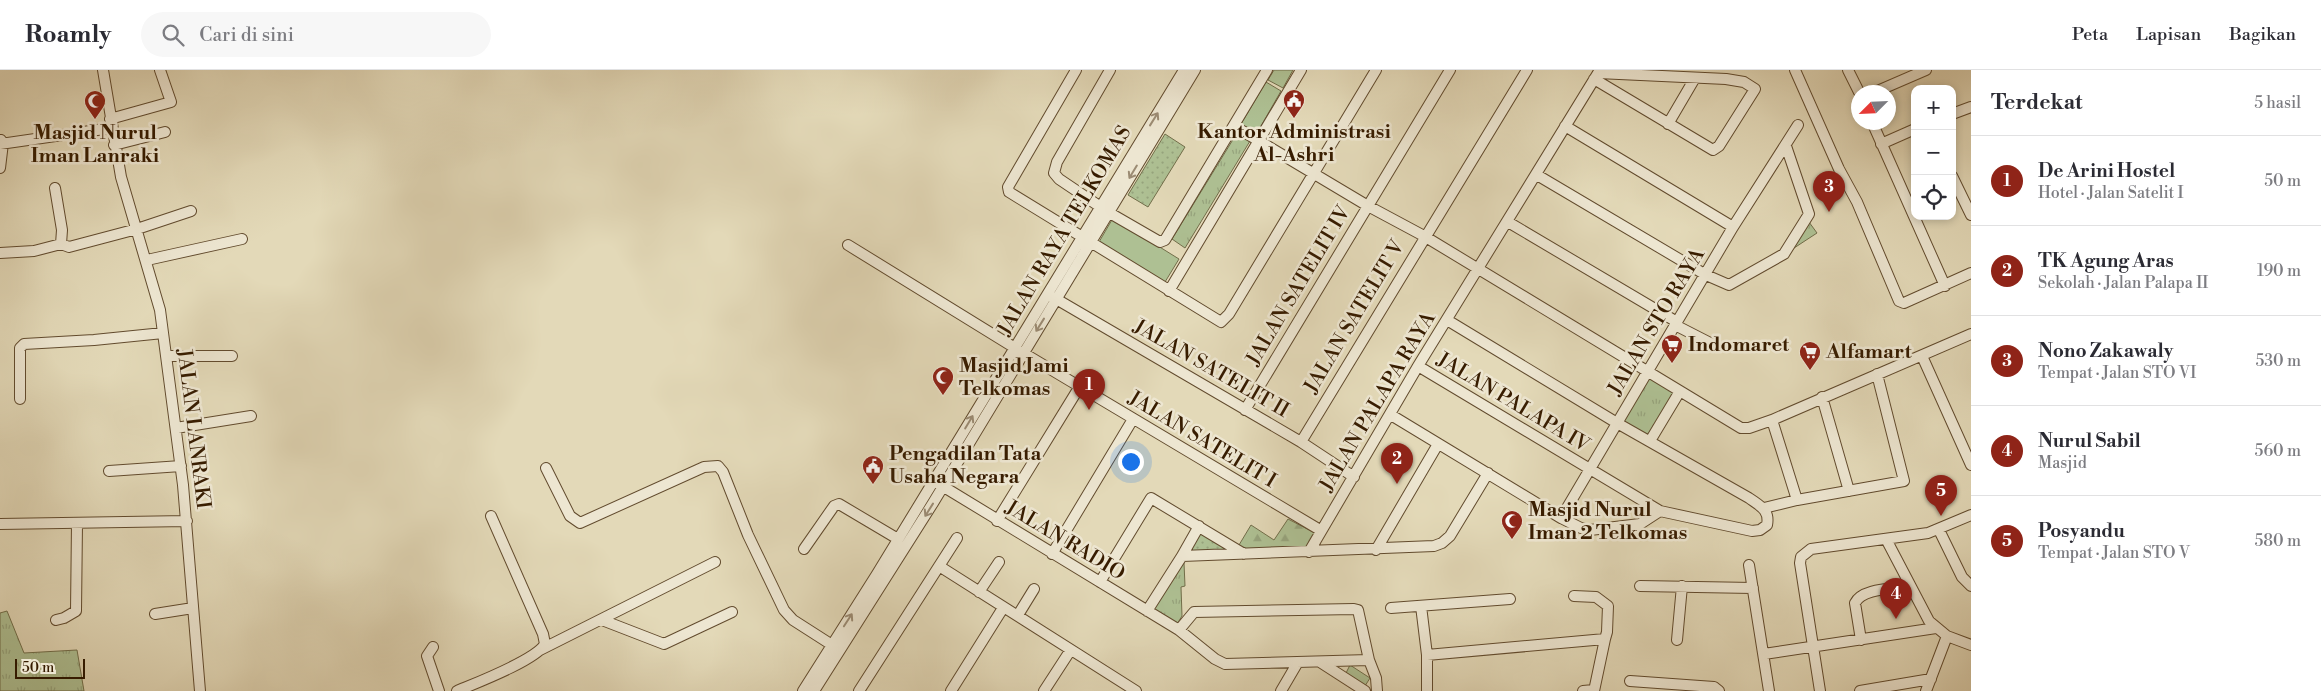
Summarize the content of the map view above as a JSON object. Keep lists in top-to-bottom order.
{
  "streets": {
    "street": [
      "JALAN RAYA TELKOMAS",
      "JALAN SATELIT IV",
      "JALAN SATELIT V",
      "JALAN STO RAYA",
      "JALAN SATELIT II",
      "JALAN PALAPA RAYA",
      "JALAN PALAPA IV",
      "JALAN LANRAKI",
      "JALAN SATELIT I",
      "JALAN RADIO"
    ]
  },
  "crossings": [
    ["JALAN RAYA TELKOMAS", "JALAN SATELIT II"],
    ["JALAN RAYA TELKOMAS", "JALAN SATELIT I"],
    ["JALAN RAYA TELKOMAS", "JALAN RADIO"],
    ["JALAN SATELIT IV", "JALAN SATELIT II"],
    ["JALAN SATELIT V", "JALAN SATELIT II"],
    ["JALAN STO RAYA", "JALAN PALAPA IV"],
    ["JALAN SATELIT II", "JALAN PALAPA RAYA"],
    ["JALAN PALAPA RAYA", "JALAN PALAPA IV"],
    ["JALAN PALAPA RAYA", "JALAN SATELIT I"]
  ],
  "places": {
    "public building": ["Kantor Administrasi Al-Ashri", "Pengadilan Tata Usaha Negara"],
    "mosque": ["Masjid Nurul Iman Lanraki", "Masjid Jami Telkomas", "Masjid Nurul Iman 2 Telkomas"],
    "supermarket": ["Indomaret", "Alfamart"]
  },
  "scale_bar": "50 m",
  "north": "bottom left",
  "page": {
    "header": "Roamly",
    "search": "Cari di sini",
    "nav": ["Peta", "Lapisan", "Bagikan"],
    "heading": ["Terdekat", "5 hasil"],
    "map_buttons": ["+", "−"],
    "list": [
      {
        "mark": "1",
        "name": "De Arini Hostel",
        "note": "Hotel · Jalan Satelit I",
        "value": "50 m"
      },
      {
        "mark": "2",
        "name": "TK Agung Aras",
        "note": "Sekolah · Jalan Palapa II",
        "value": "190 m"
      },
      {
        "mark": "3",
        "name": "Nono Zakawaly",
        "note": "Tempat · Jalan STO VI",
        "value": "530 m"
      },
      {
        "mark": "4",
        "name": "Nurul Sabil",
        "note": "Masjid",
        "value": "560 m"
      },
      {
        "mark": "5",
        "name": "Posyandu",
        "note": "Tempat · Jalan STO V",
        "value": "580 m"
      }
    ],
    "pins": [
      "3",
      "1",
      "2",
      "5",
      "4"
    ],
    "scale": "50 m"
  }
}
